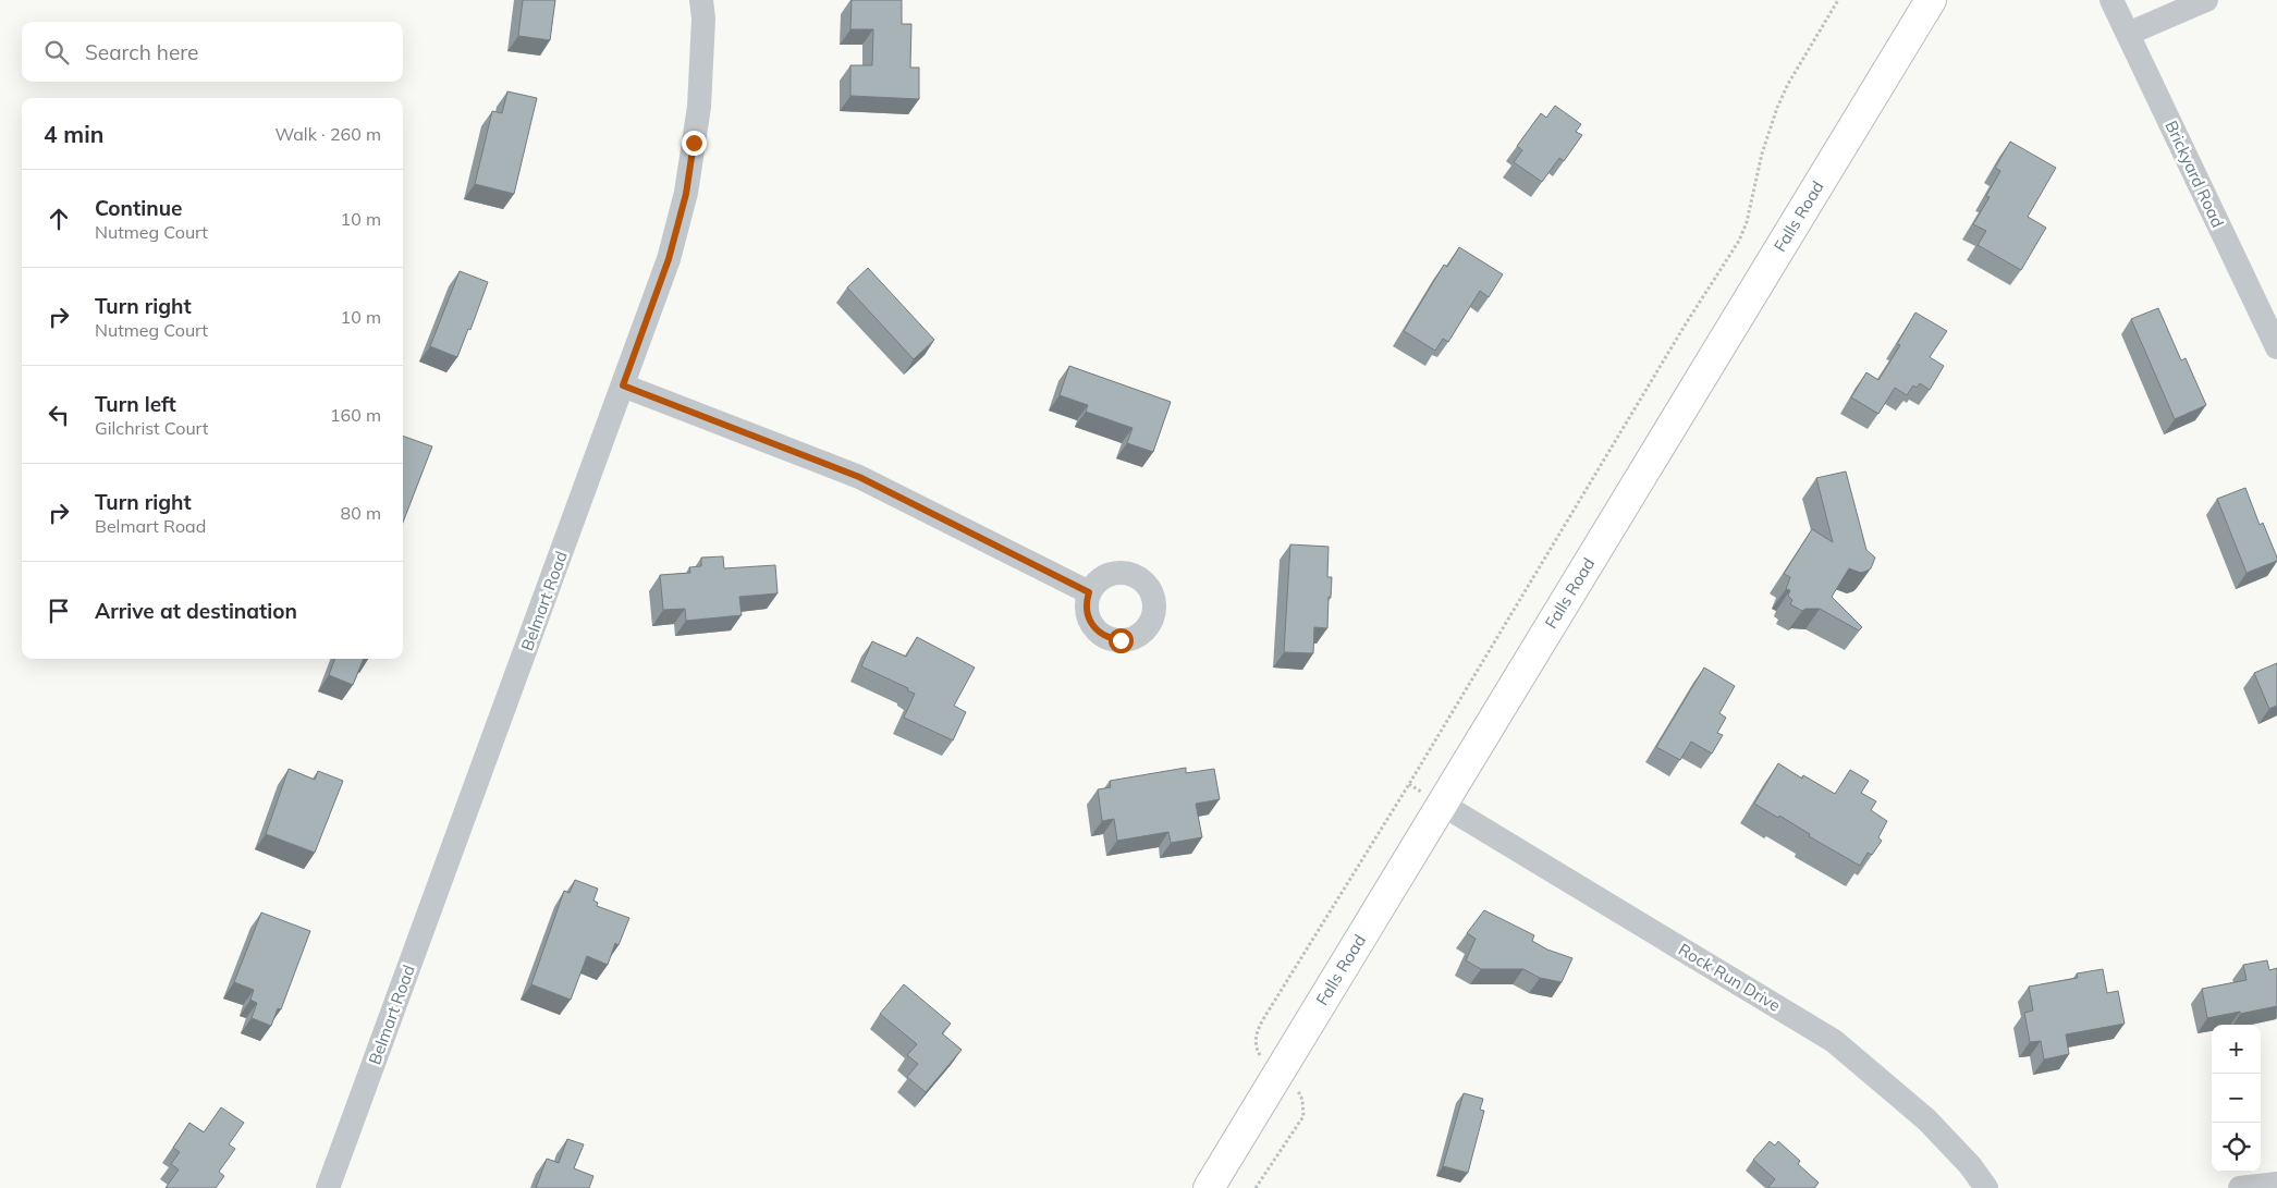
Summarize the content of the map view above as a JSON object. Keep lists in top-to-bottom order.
{
  "streets": {
    "main road": ["Falls Road"],
    "street": ["Brickyard Road", "Belmart Road", "Rock Run Drive"]
  },
  "crossings": [
    ["Falls Road", "Rock Run Drive"]
  ],
  "page": {
    "search": "Search here",
    "heading": ["4 min", "Walk · 260 m"],
    "list": [
      ["Continue", "Nutmeg Court", "10 m"],
      ["Turn right", "Nutmeg Court", "10 m"],
      ["Turn left", "Gilchrist Court", "160 m"],
      ["Turn right", "Belmart Road", "80 m"],
      "Arrive at destination"
    ],
    "map_buttons": ["+", "−"]
  }
}
